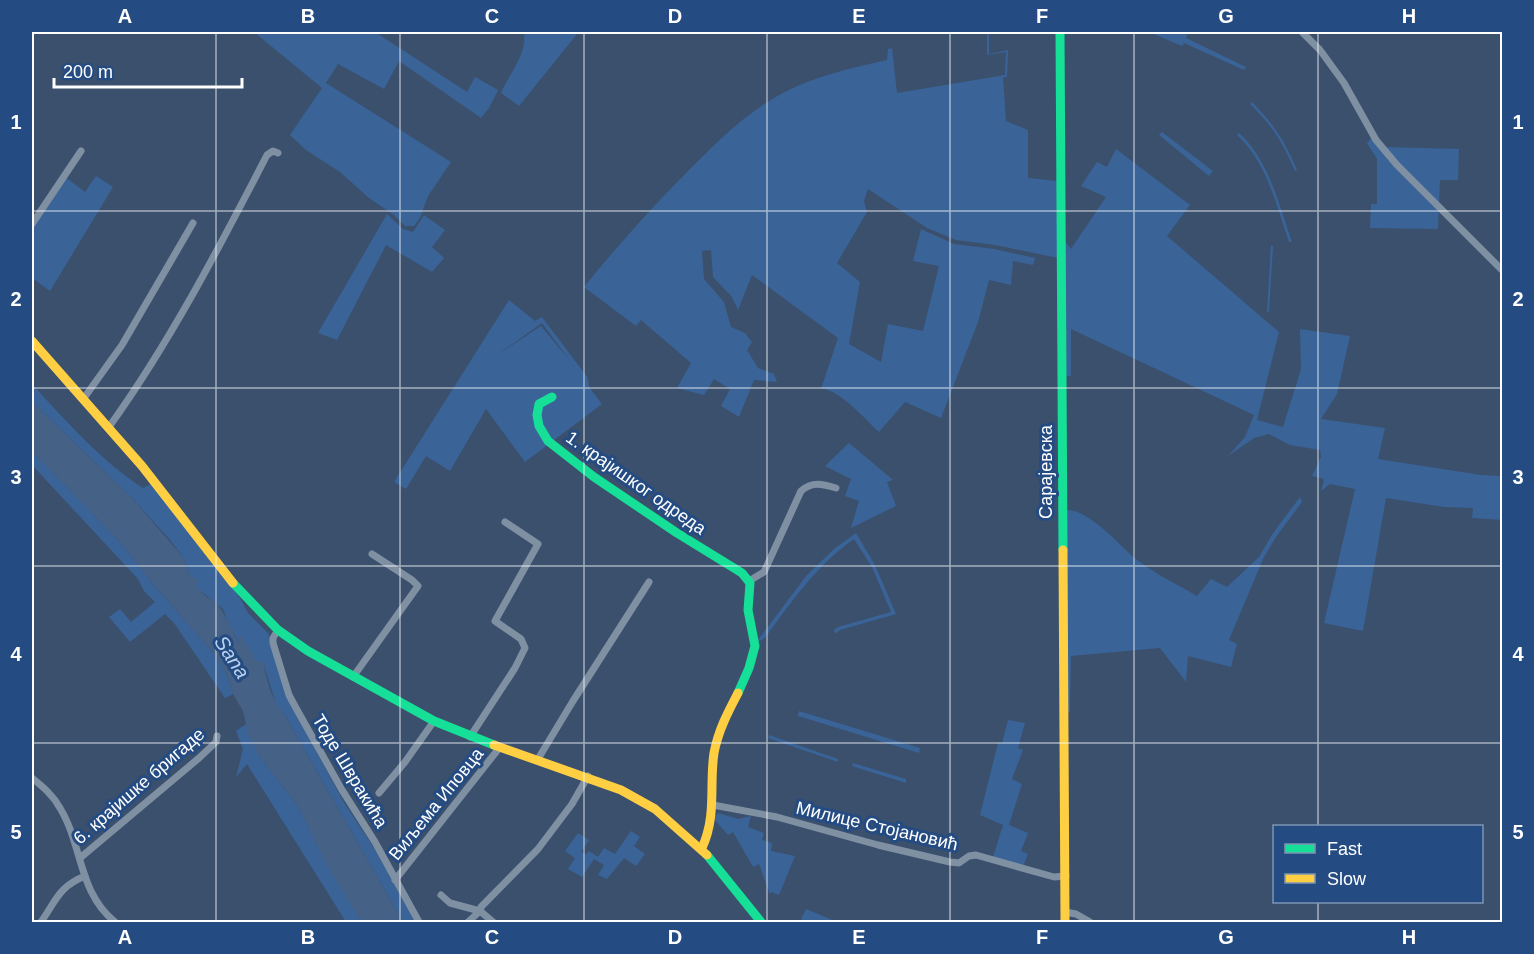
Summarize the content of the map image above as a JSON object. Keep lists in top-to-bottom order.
{
  "streets": {
    "main road": ["Сарајевска", "1. крајишког одреда"],
    "street": [
      "Тоде Швракића",
      "6. крајишке бригаде",
      "Виљема Иповца",
      "Милице Стојановић"
    ]
  },
  "crossings": [
    ["Сарајевска", "Милице Стојановић"],
    ["Тоде Швракића", "Виљема Иповца"]
  ],
  "water": ["Sana"],
  "legend": ["Fast", "Slow"],
  "scale_bar": "200 m",
  "grid": {
    "columns": [
      "A",
      "B",
      "C",
      "D",
      "E",
      "F",
      "G",
      "H"
    ],
    "rows": [
      "1",
      "2",
      "3",
      "4",
      "5"
    ]
  }
}
